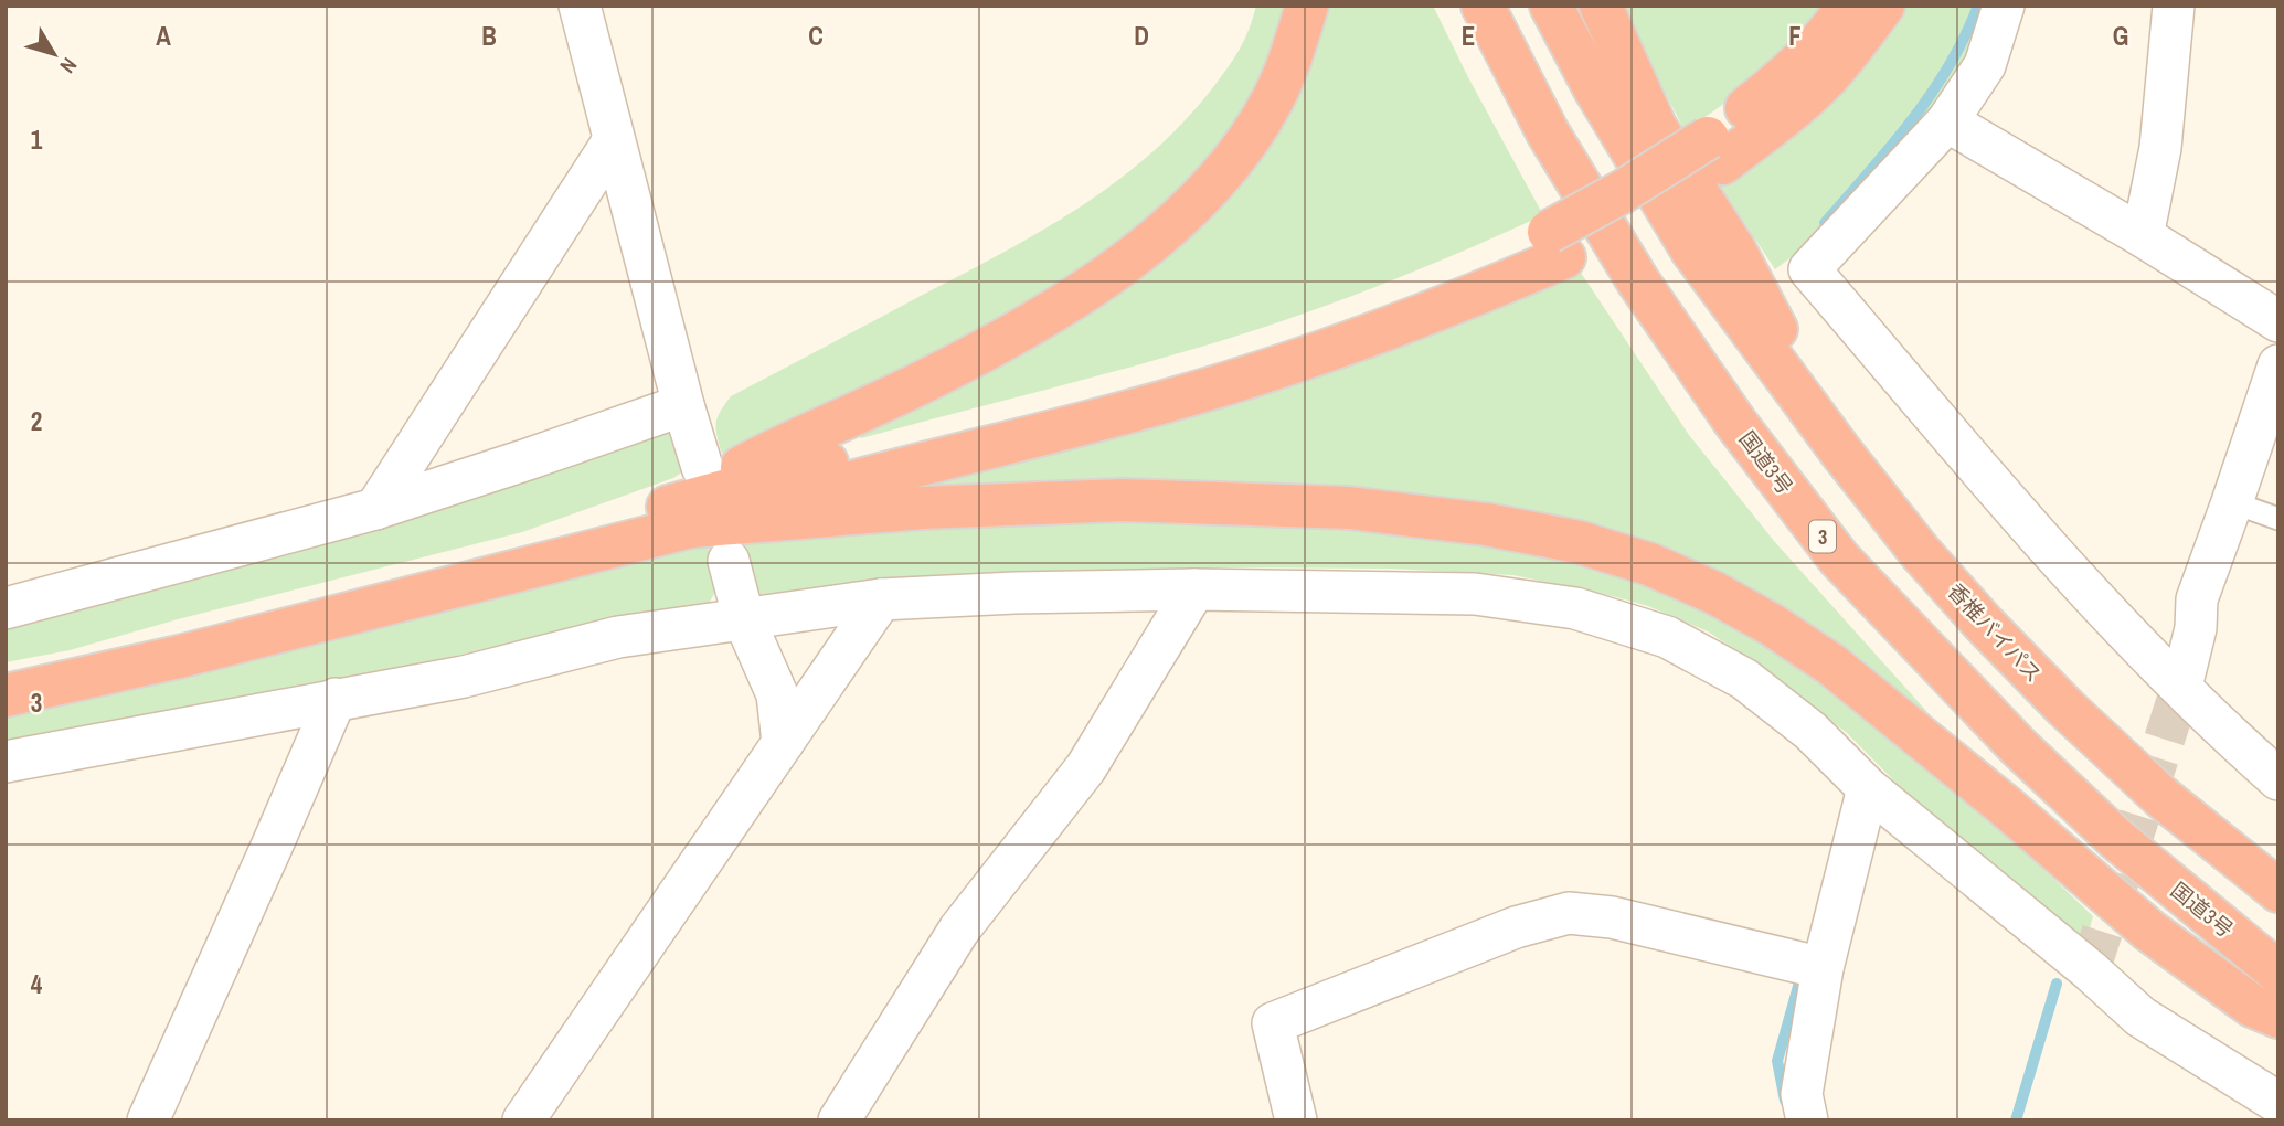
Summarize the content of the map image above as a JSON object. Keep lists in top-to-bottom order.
{
  "streets": {
    "highway": ["国道3号", "3", "香椎バイパス"]
  },
  "north": "bottom right",
  "grid": {
    "columns": [
      "A",
      "B",
      "C",
      "D",
      "E",
      "F",
      "G"
    ],
    "rows": [
      "1",
      "2",
      "3",
      "4"
    ]
  }
}
